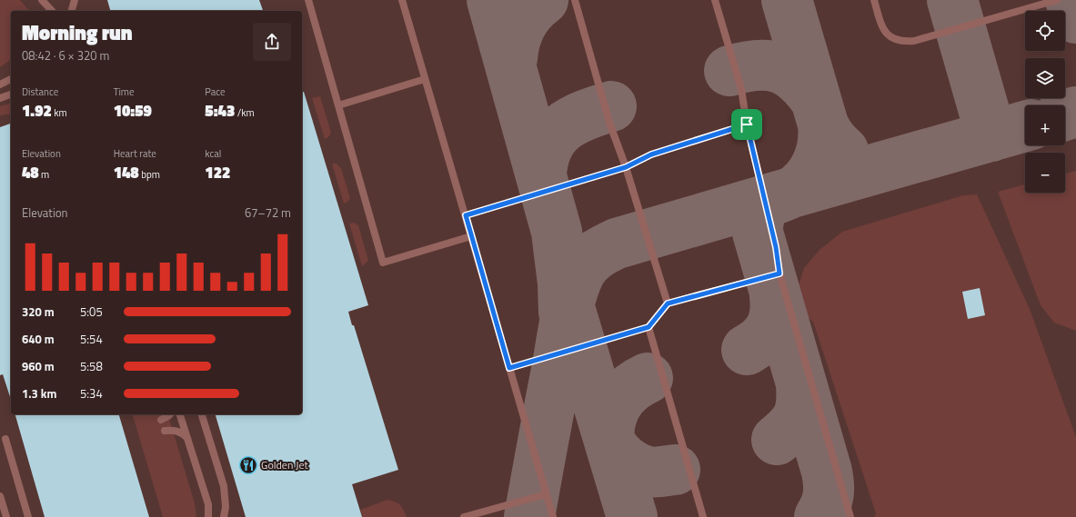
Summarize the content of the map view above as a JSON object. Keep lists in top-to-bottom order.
{
  "places": {
    "restaurant": ["Golden Jet"]
  },
  "page": {
    "map_buttons": ["+", "−"],
    "heading": ["Morning run", "08:42 · 6 × 320 m"],
    "stats": [
      ["Distance", "1.92 km"],
      ["Time", "10:59"],
      ["Pace", "5:43 /km"],
      ["Elevation", "48 m"],
      ["Heart rate", "148 bpm"],
      ["kcal", "122"]
    ],
    "chart": ["Elevation", "67–72 m"],
    "list": [
      {
        "name": "320 m",
        "note": "5:05"
      },
      {
        "name": "640 m",
        "note": "5:54"
      },
      {
        "name": "960 m",
        "note": "5:58"
      },
      {
        "name": "1.3 km",
        "note": "5:34"
      }
    ]
  }
}
